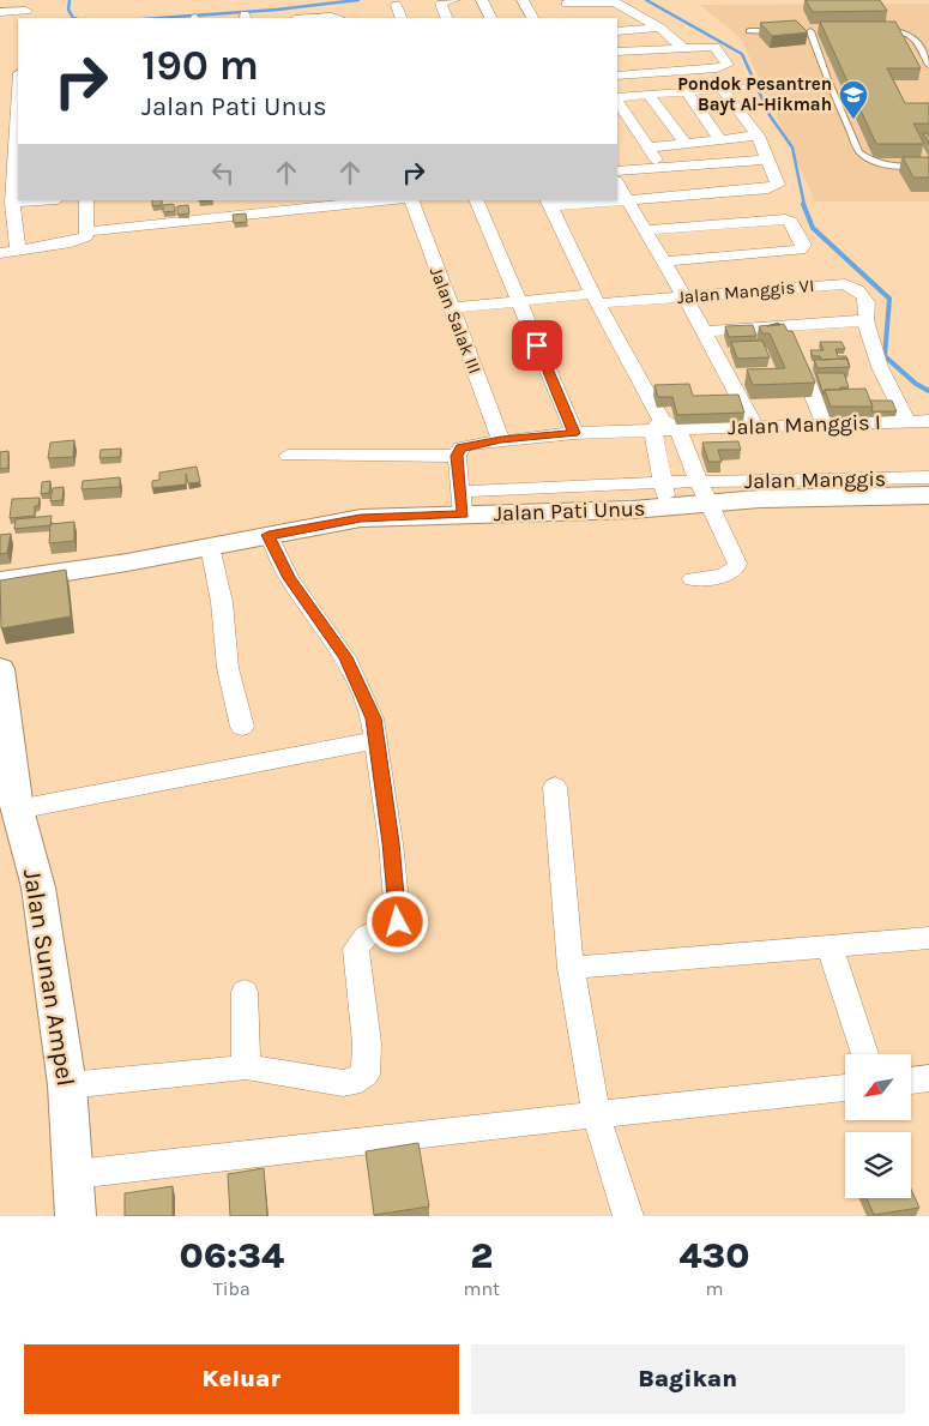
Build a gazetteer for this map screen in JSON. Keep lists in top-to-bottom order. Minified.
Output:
{"streets":{"main road":["Jalan Pati Unus","Jalan Sunan Ampel"],"street":["Jalan Manggis VI","Jalan Salak III","Jalan Manggis I","Jalan Manggis"]},"crossings":[["Jalan Manggis VI","Jalan Salak III"],["Jalan Salak III","Jalan Manggis I"],["Jalan Manggis","Jalan Pati Unus"]],"places":{"school or university":["Pondok Pesantren Bayt Al-Hikmah"]},"north":"bottom left","page":{"turn":["190 m","Jalan Pati Unus"],"eta":["06:34","Tiba","2","mnt","430","m"],"buttons":["Keluar","Bagikan"]}}
